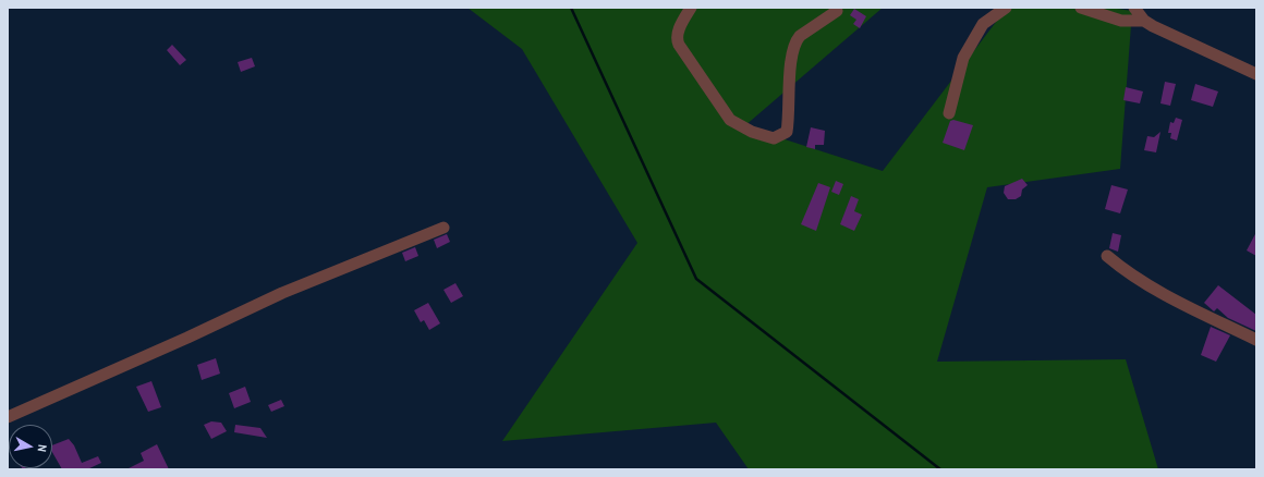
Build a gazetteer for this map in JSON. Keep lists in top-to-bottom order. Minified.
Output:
{"north":"right"}
